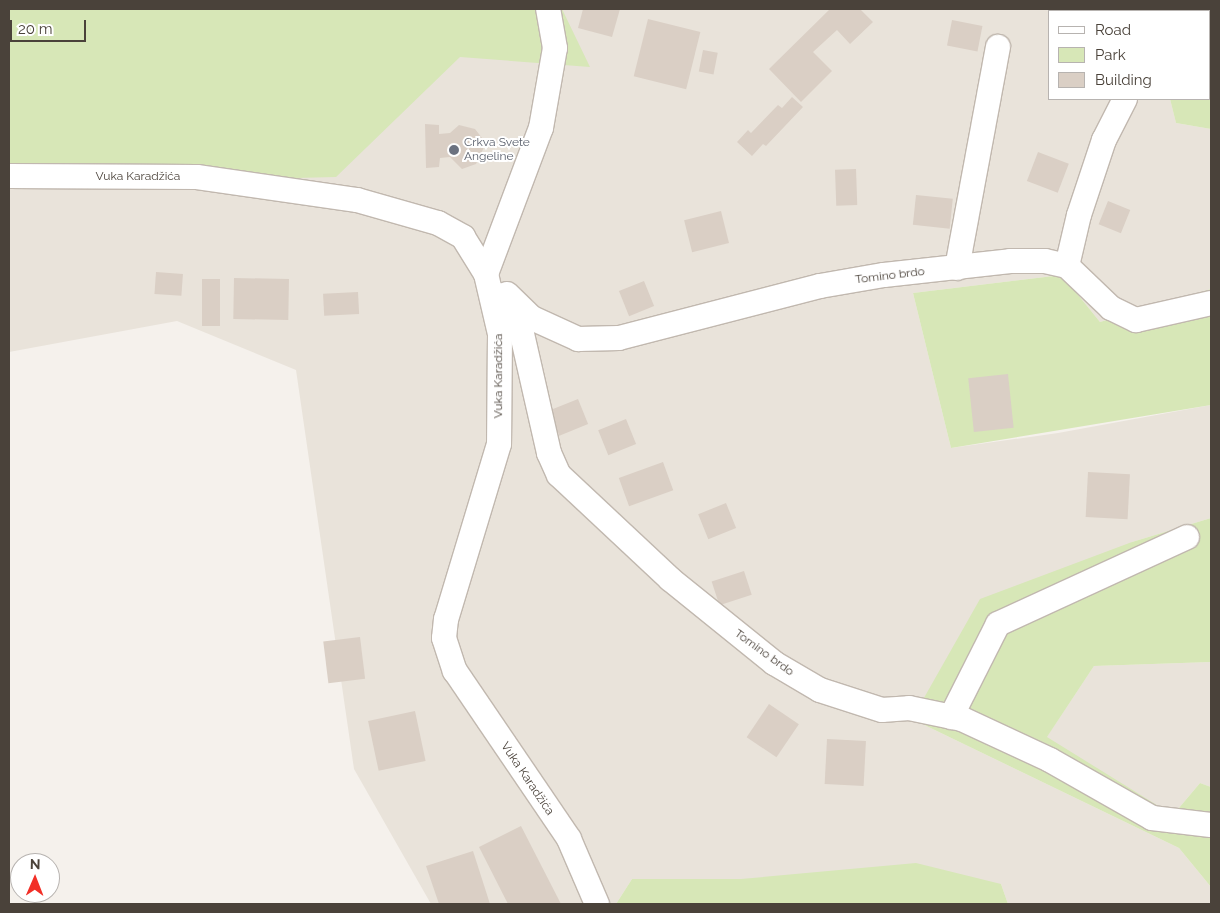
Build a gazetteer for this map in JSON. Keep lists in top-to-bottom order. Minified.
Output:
{"streets":{"street":["Vuka Karadžića","Tomino brdo"]},"crossings":[["Vuka Karadžića","Tomino brdo"]],"places":["Crkva Svete Angeline"],"legend":["Road","Park","Building"],"scale_bar":"20 m","north":"top"}
